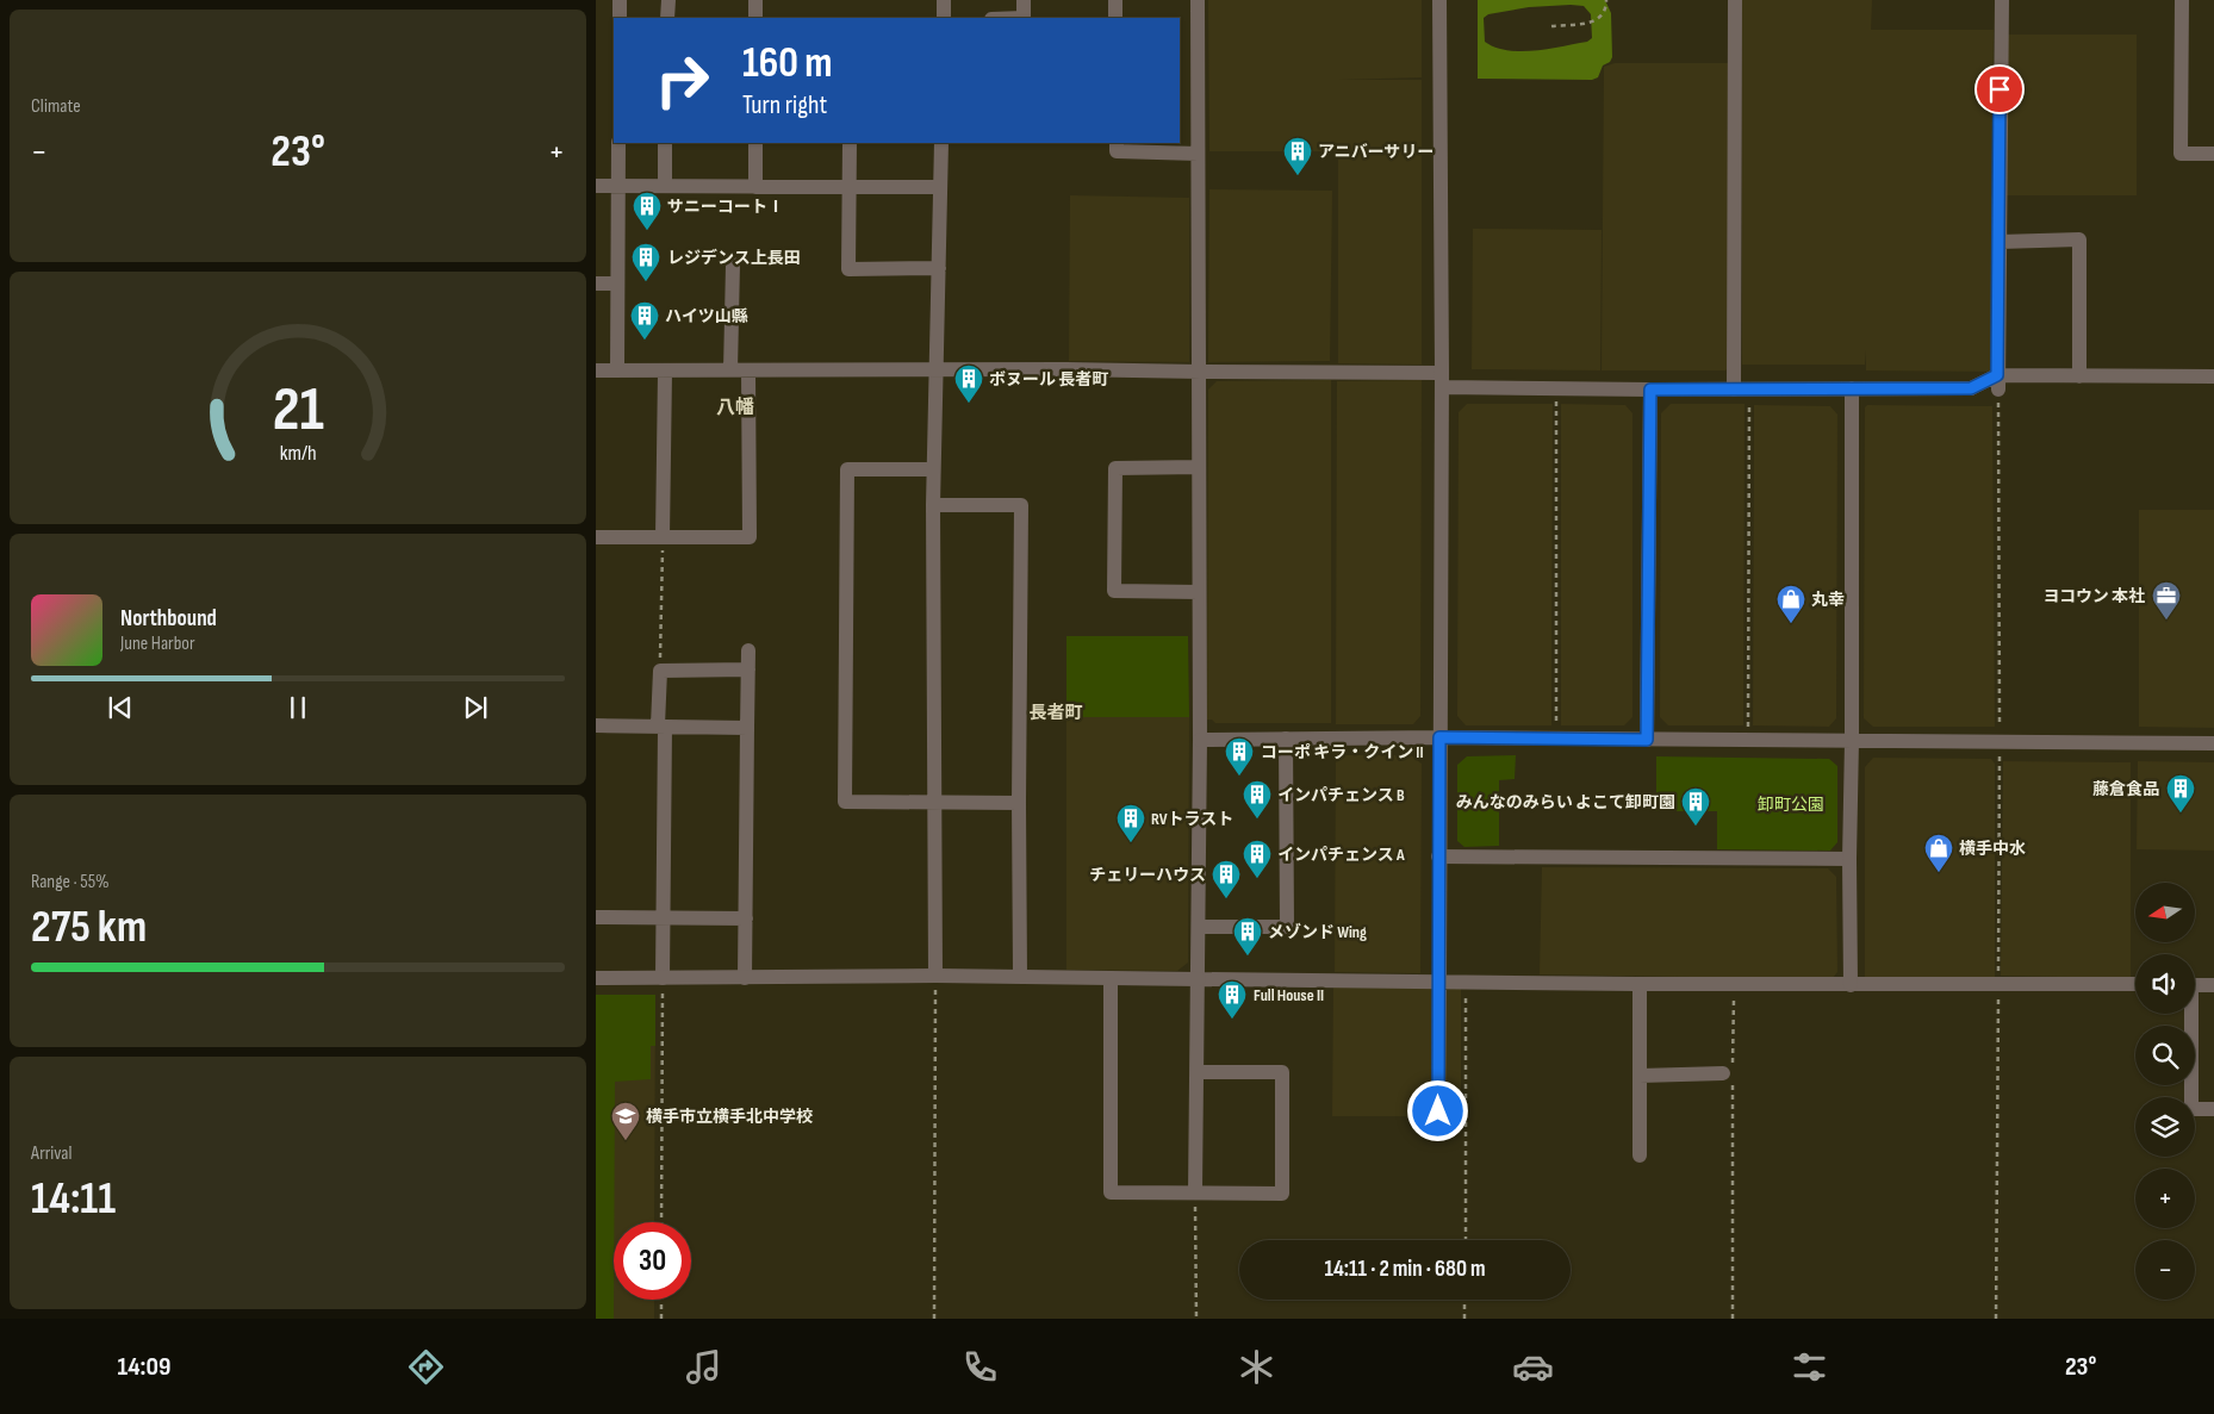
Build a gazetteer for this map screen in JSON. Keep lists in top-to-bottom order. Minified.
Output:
{"districts":["八幡","長者町"],"parks":["卸町公園"],"places":{"building":["アニバーサリー","サニーコートⅠ","レジデンス上長田","ハイツ山縣","ボヌール 長者町","コーポ キラ・クイン II","藤倉食品","インパチェンス B","みんなのみらい よこて卸町園","RVトラスト","インパチェンス A","チェリーハウス","メゾンド Wing","Full House II"],"office":["ヨコウン 本社"],"shop":["丸幸","横手中水"],"school or university":["横手市立横手北中学校"]},"north":"left","page":{"tile":["Climate",["Range · 55%","275 km"],["Arrival","14:11"]],"turn":["160 m","Turn right"],"heat":["−","23°","+"],"song":["Northbound","June Harbor"],"map_buttons":["+","−"],"limit":"30","trip":"14:11 · 2 min · 680 m","tabs":["14:09","23°"],"gauge":["21","km/h"]}}
